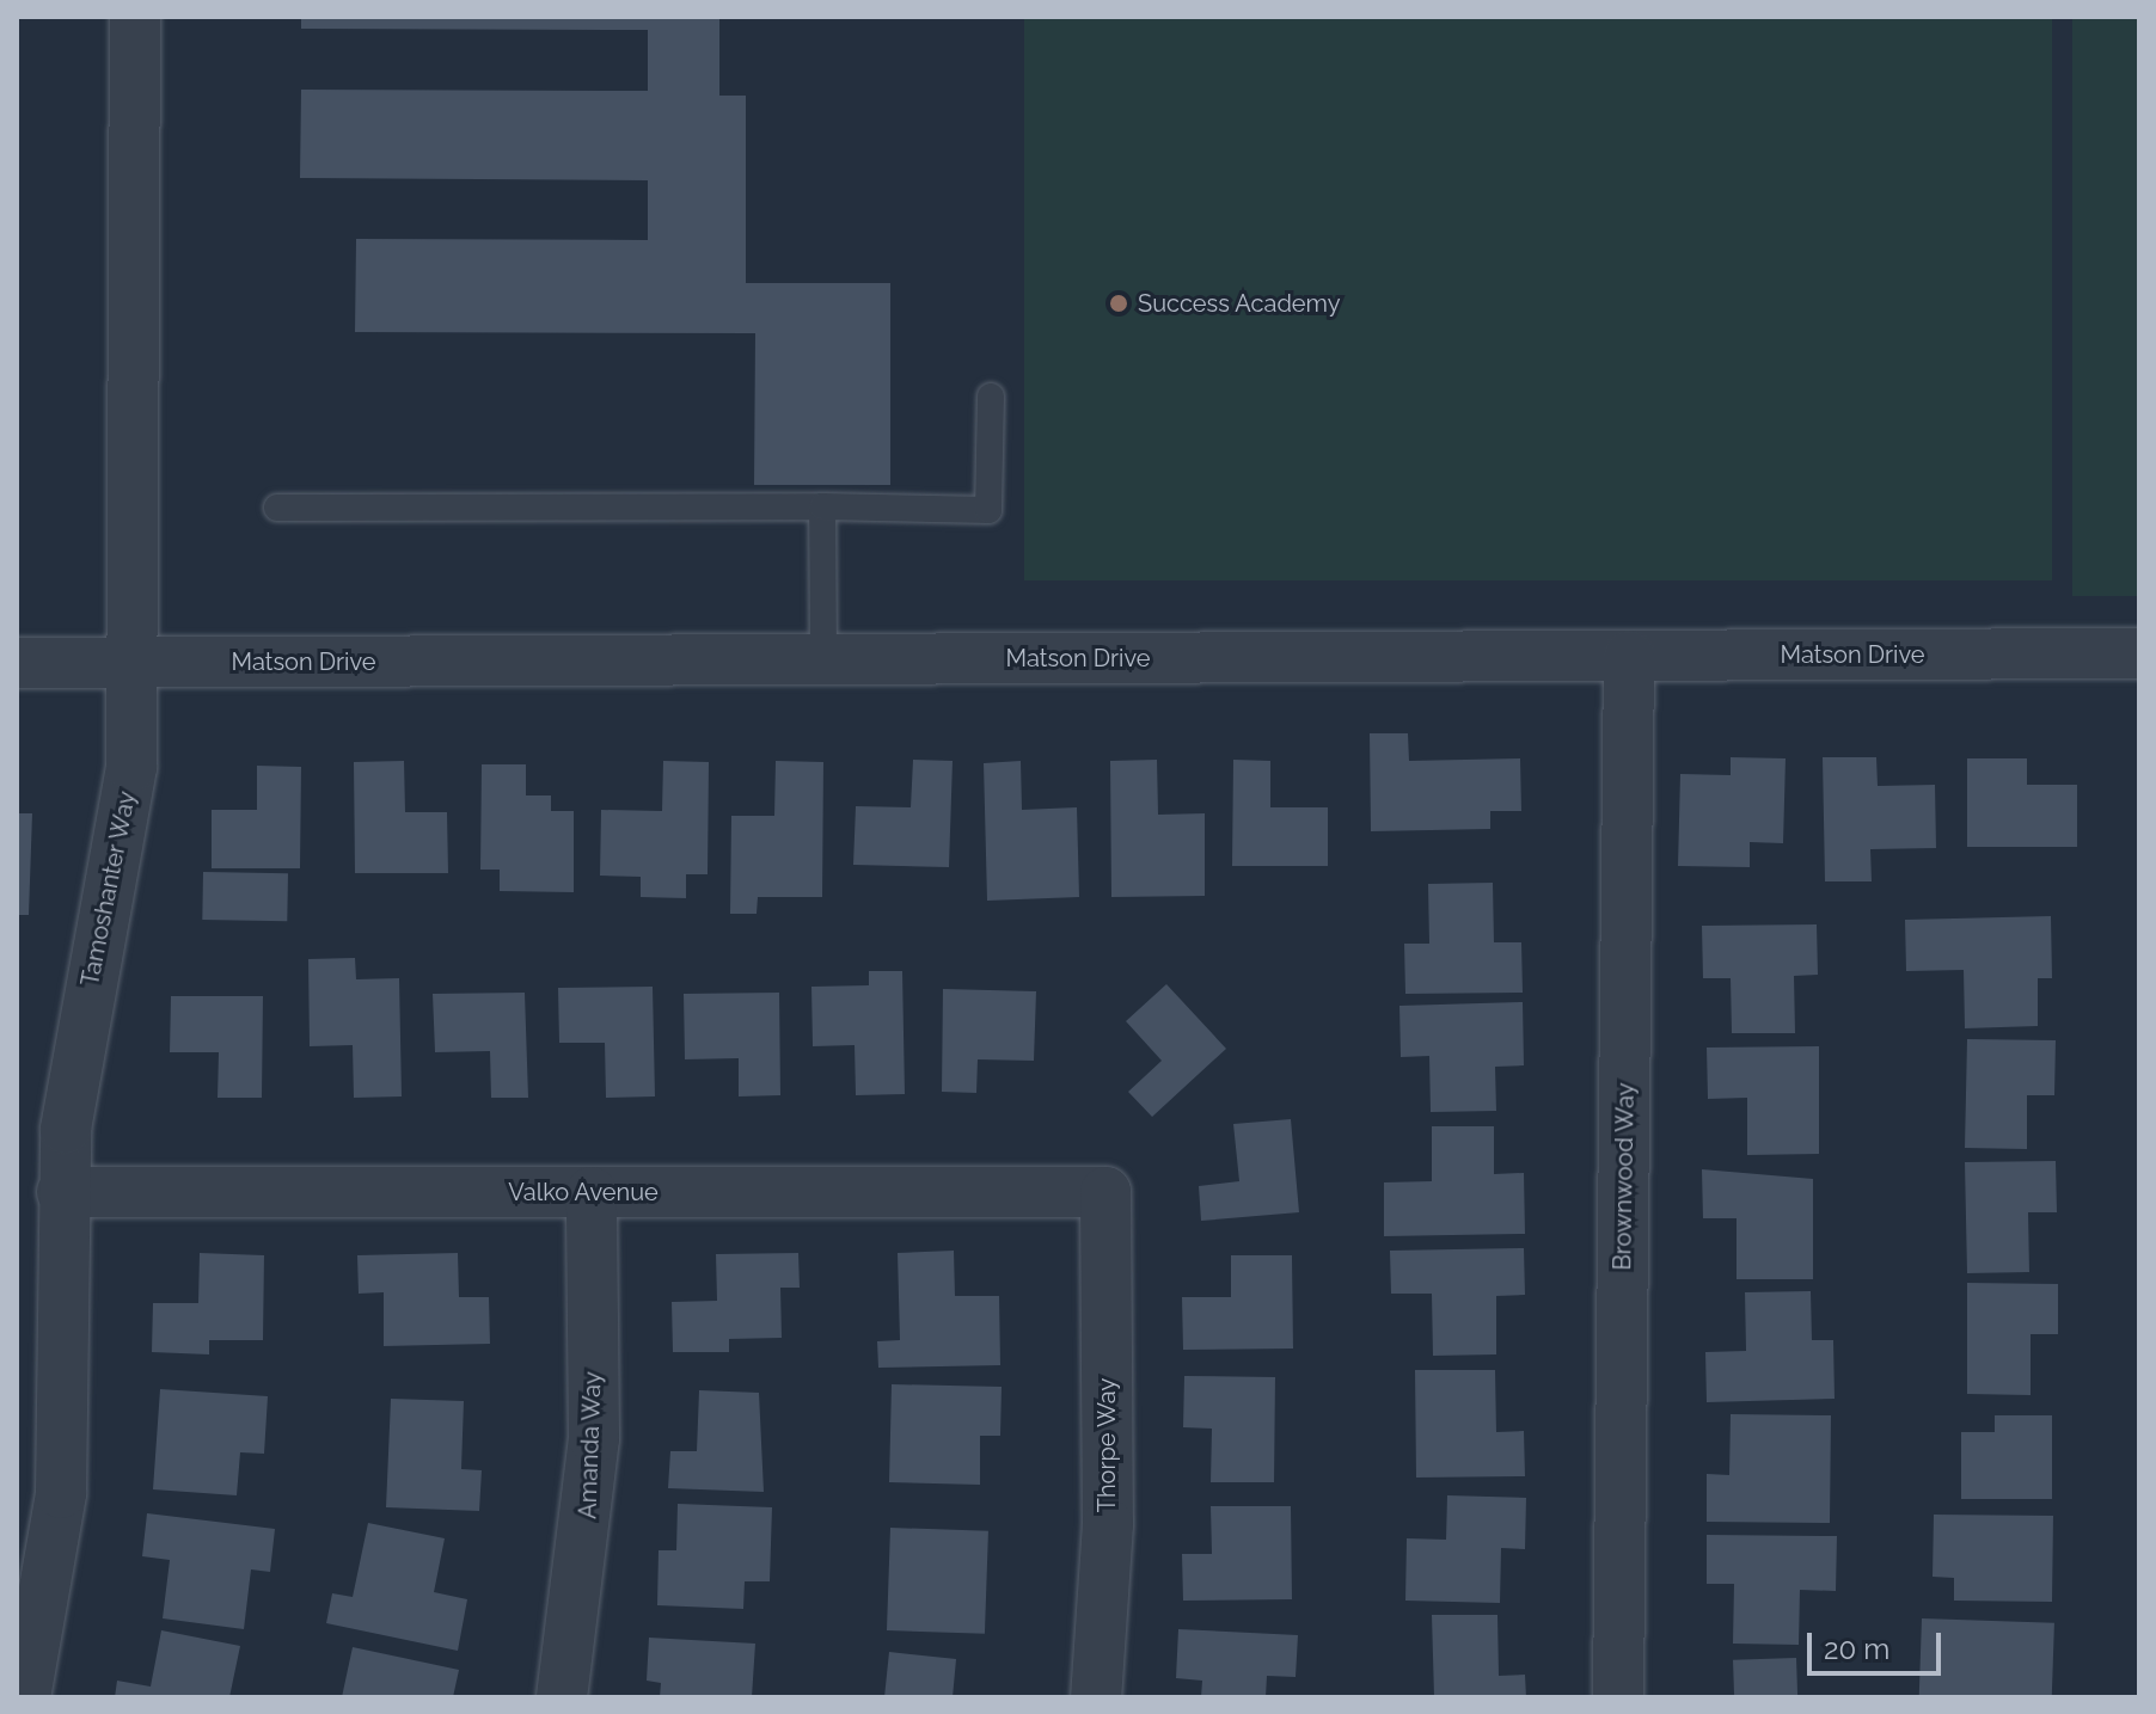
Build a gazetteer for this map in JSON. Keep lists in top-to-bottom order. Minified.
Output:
{"streets":{"street":["Matson Drive","Tamoshanter Way","Brownwood Way","Valko Avenue","Amanda Way","Thorpe Way"]},"crossings":[["Matson Drive","Tamoshanter Way"],["Matson Drive","Brownwood Way"],["Tamoshanter Way","Valko Avenue"],["Valko Avenue","Amanda Way"],["Valko Avenue","Thorpe Way"]],"places":["Success Academy"],"scale_bar":"20 m"}
